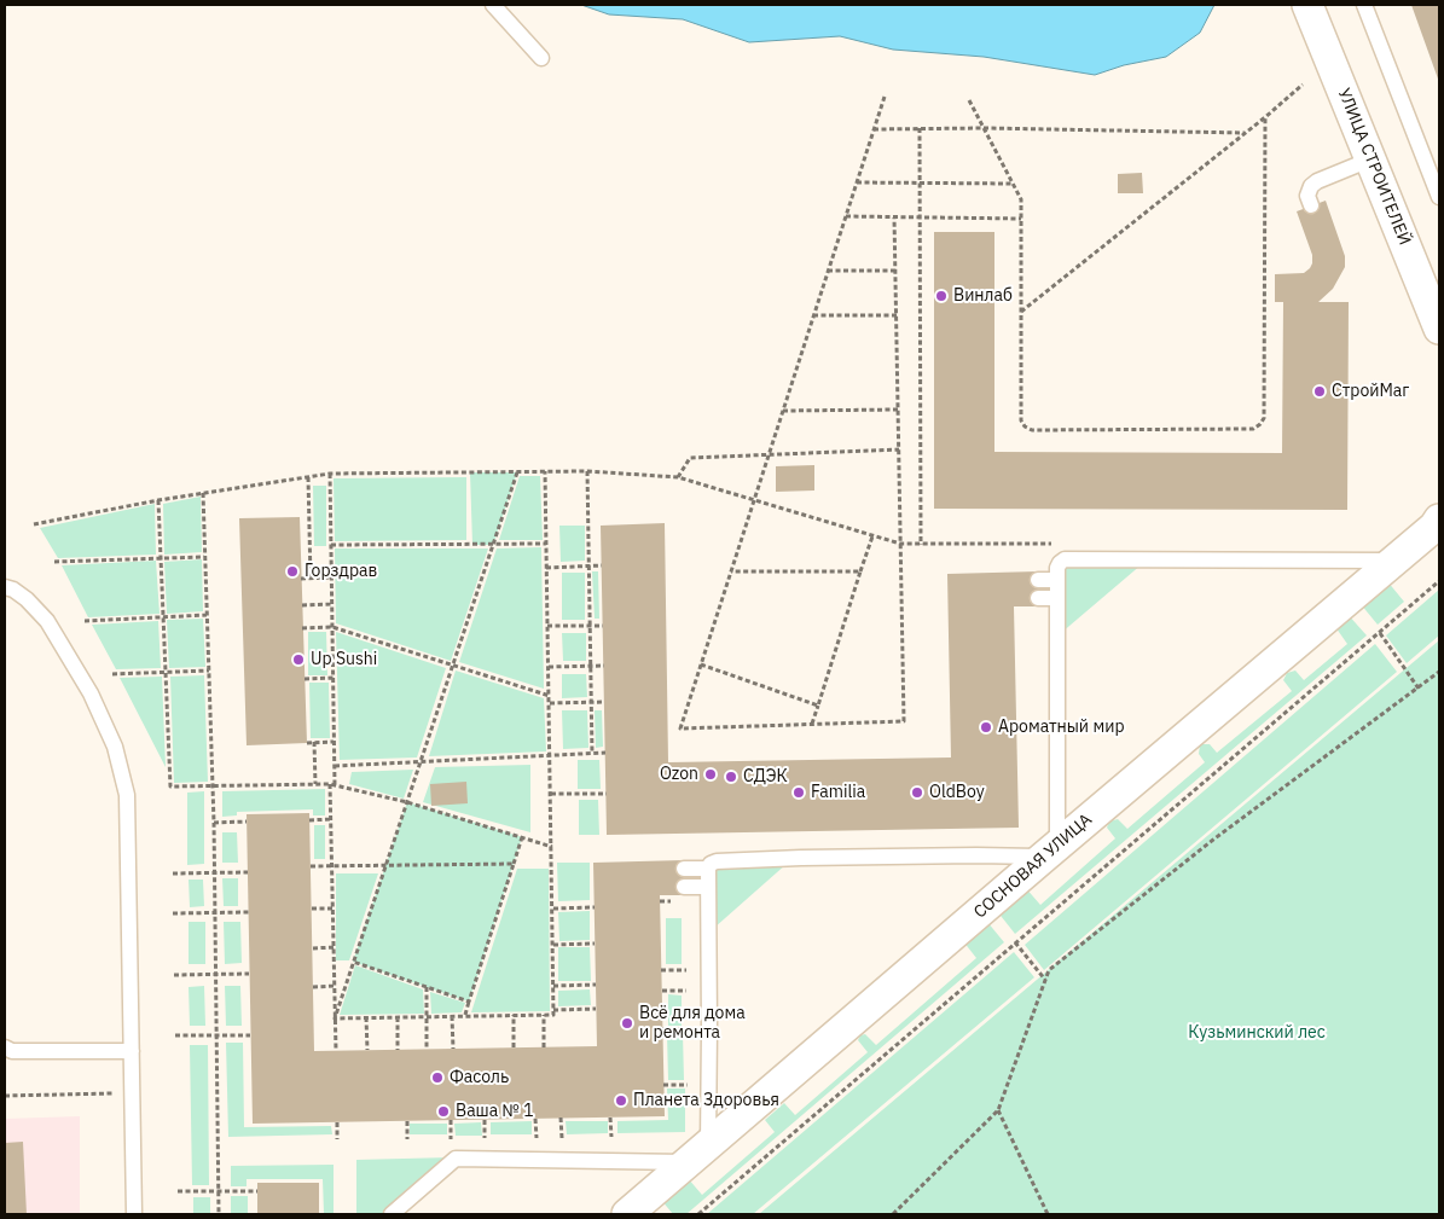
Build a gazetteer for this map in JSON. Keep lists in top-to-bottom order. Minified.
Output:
{"streets":{"street":["УЛИЦА СТРОИТЕЛЕЙ","СОСНОВАЯ УЛИЦА"]},"parks":["Кузьминский лес"],"places":["Винлаб","СтройМаг","Горздрав","Up Sushi","Ароматный мир","Ozon","СДЭК","Familia","OldBoy","Всё для дома и ремонта","Фасоль","Планета Здоровья","Ваша № 1"]}
